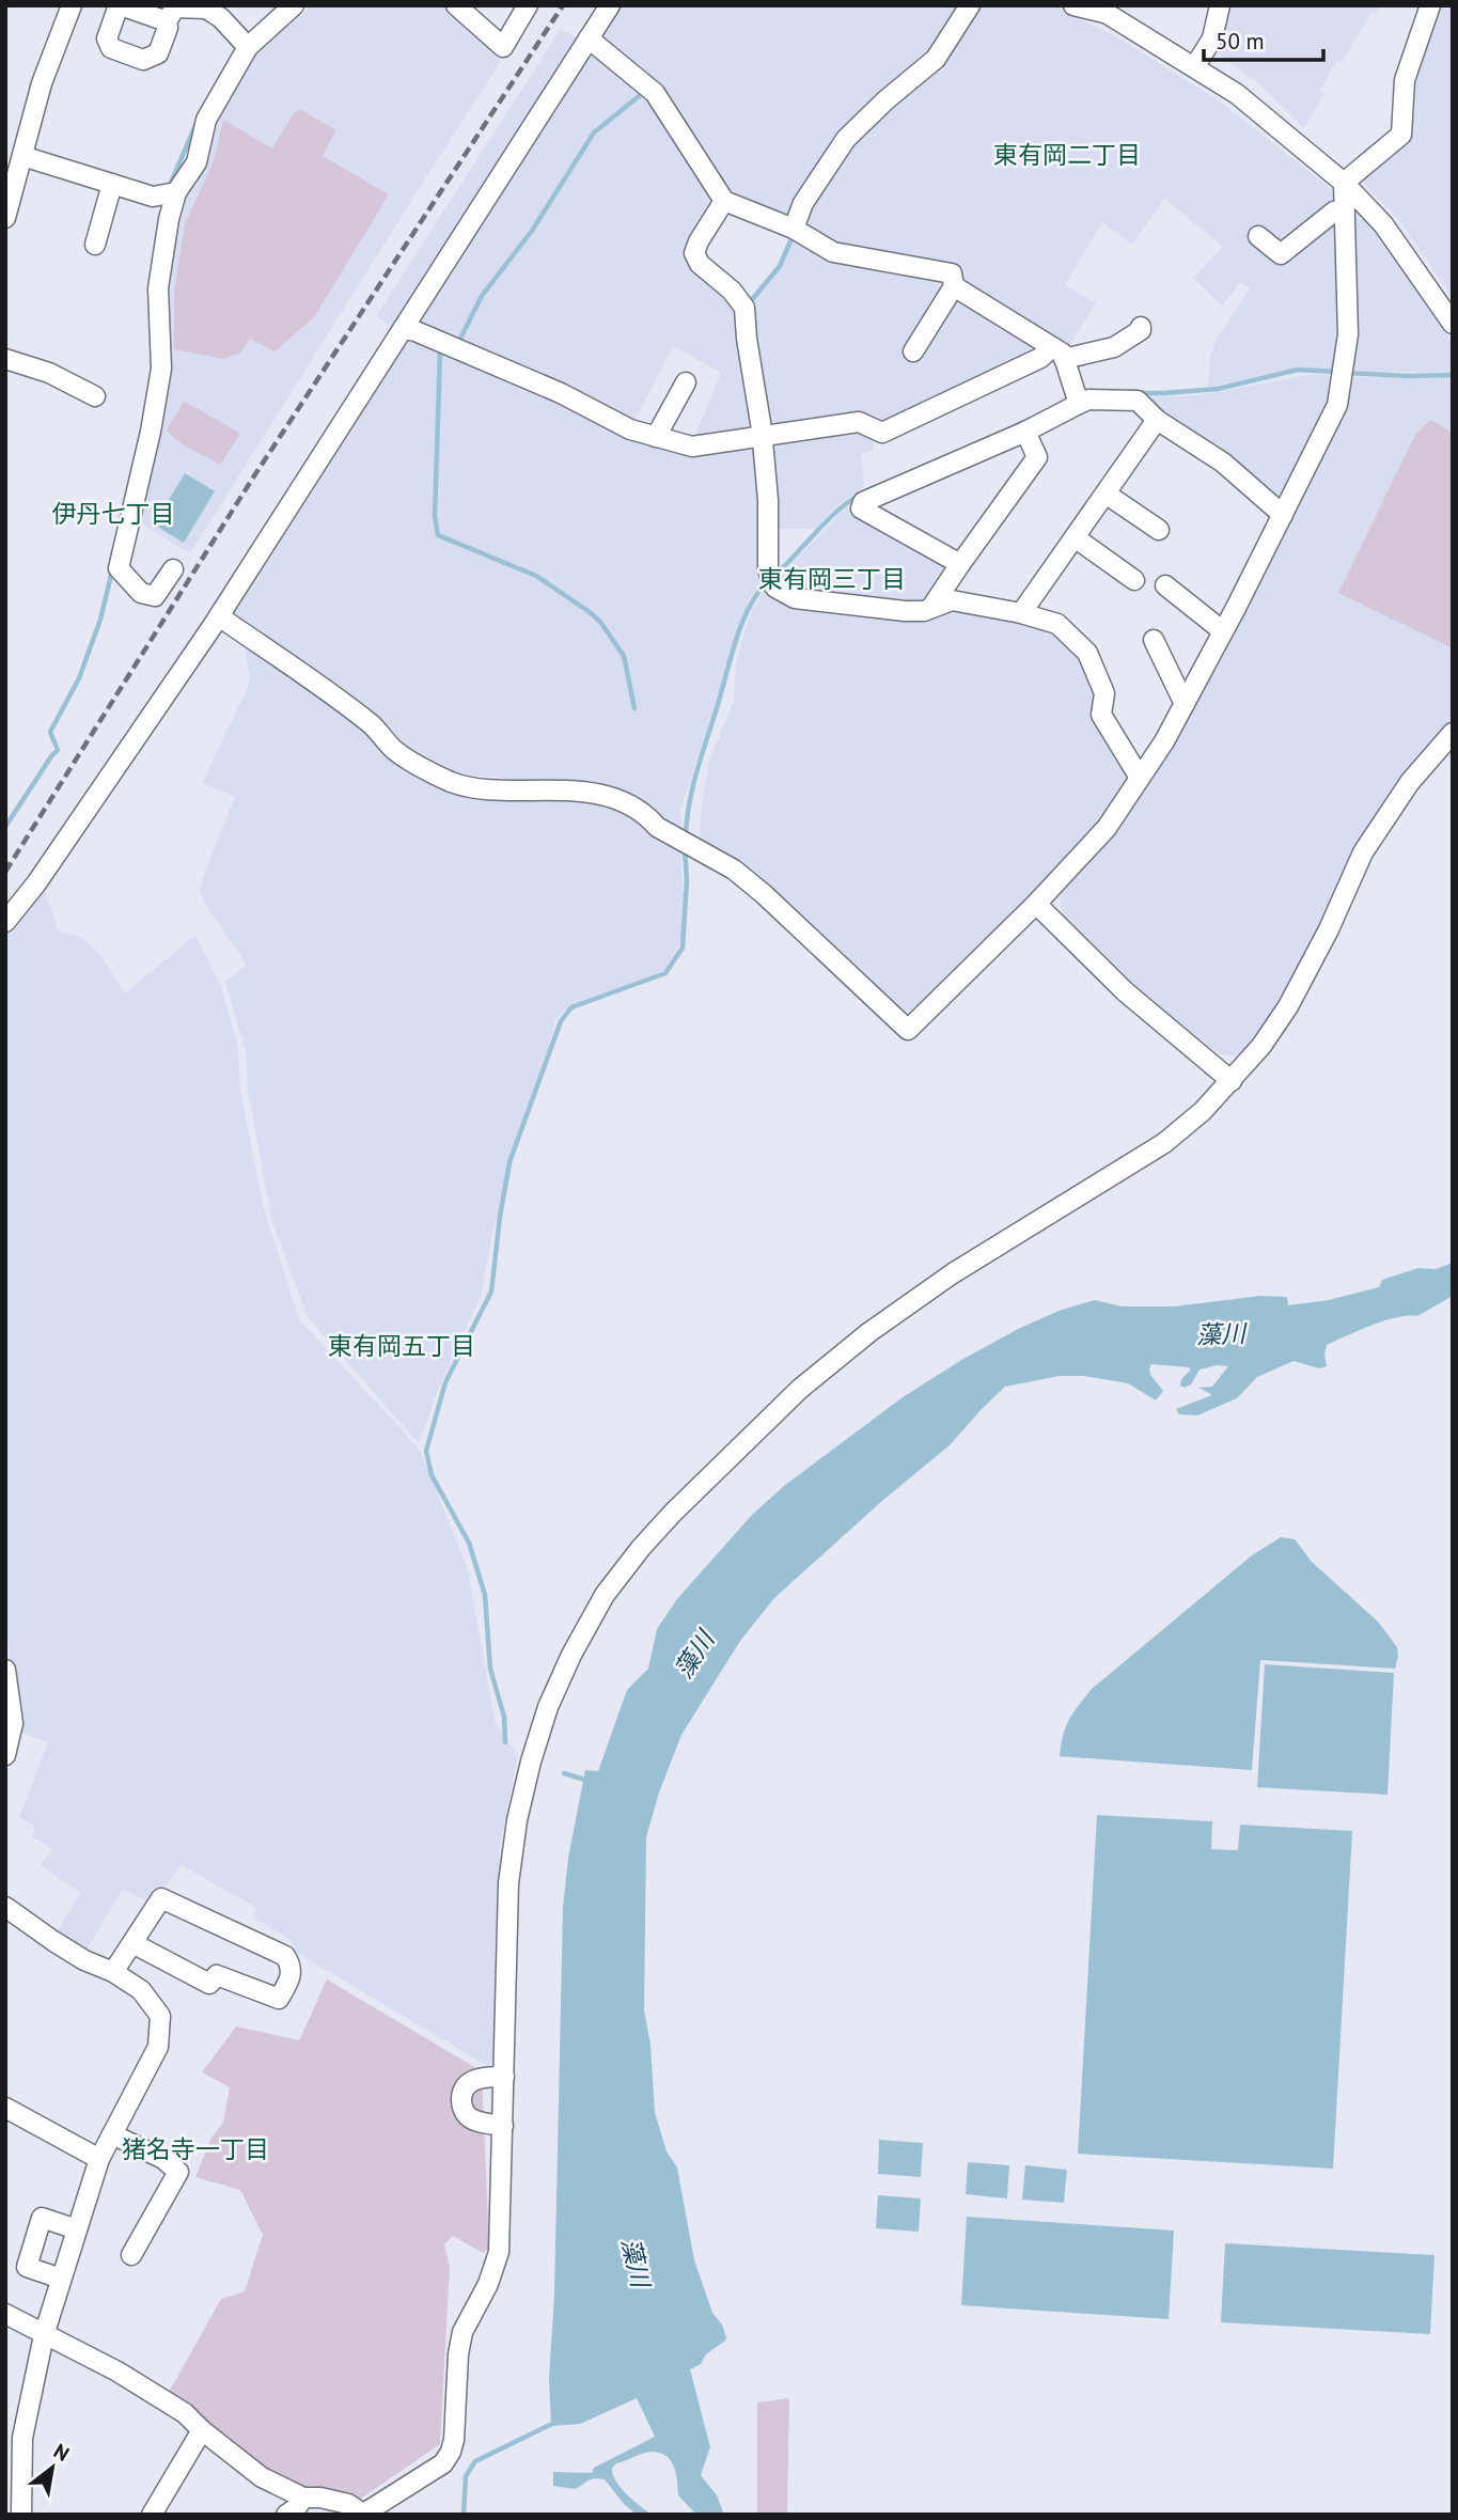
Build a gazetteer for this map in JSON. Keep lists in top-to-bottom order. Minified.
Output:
{"districts":["東有岡二丁目","伊丹七丁目","東有岡三丁目","東有岡五丁目","猪名寺一丁目"],"water":["藻川"],"scale_bar":"50 m","north":"top right"}
